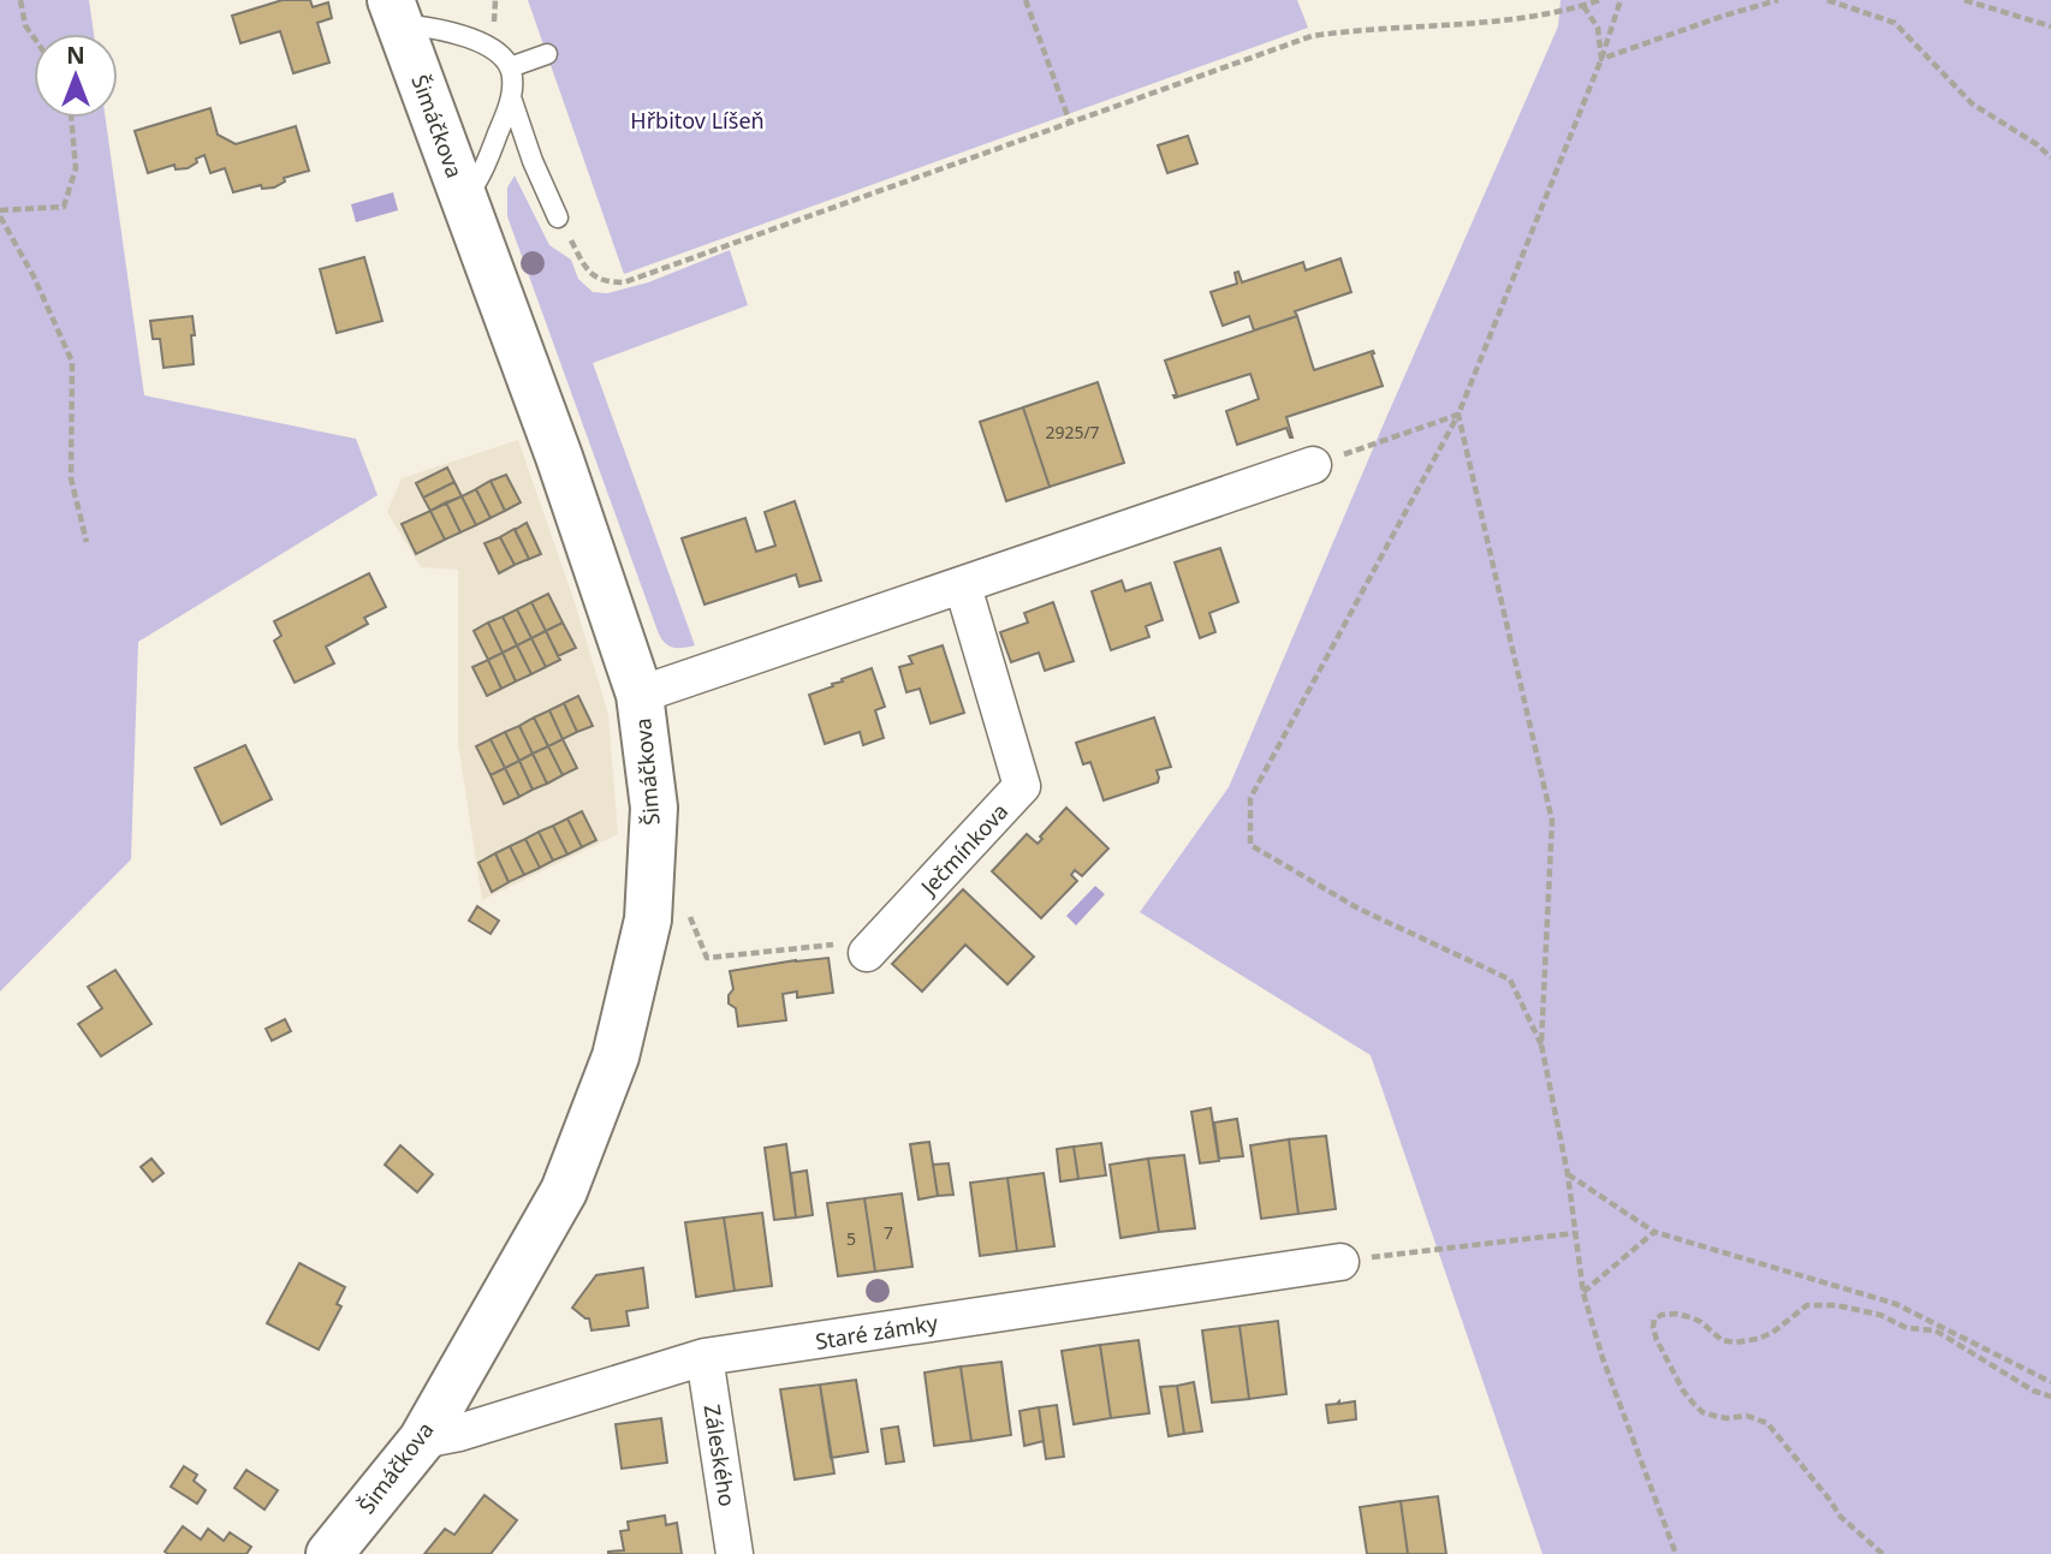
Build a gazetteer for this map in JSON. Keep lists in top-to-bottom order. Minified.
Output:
{"streets":{"street":["Šimáčkova","Ječmínkova","Staré zámky","Záleského"]},"crossings":[["Šimáčkova","Staré zámky"],["Staré zámky","Záleského"]],"parks":["Hřbitov Líšeň"],"house_numbers":["2925/7","7","5"],"north":"top"}
